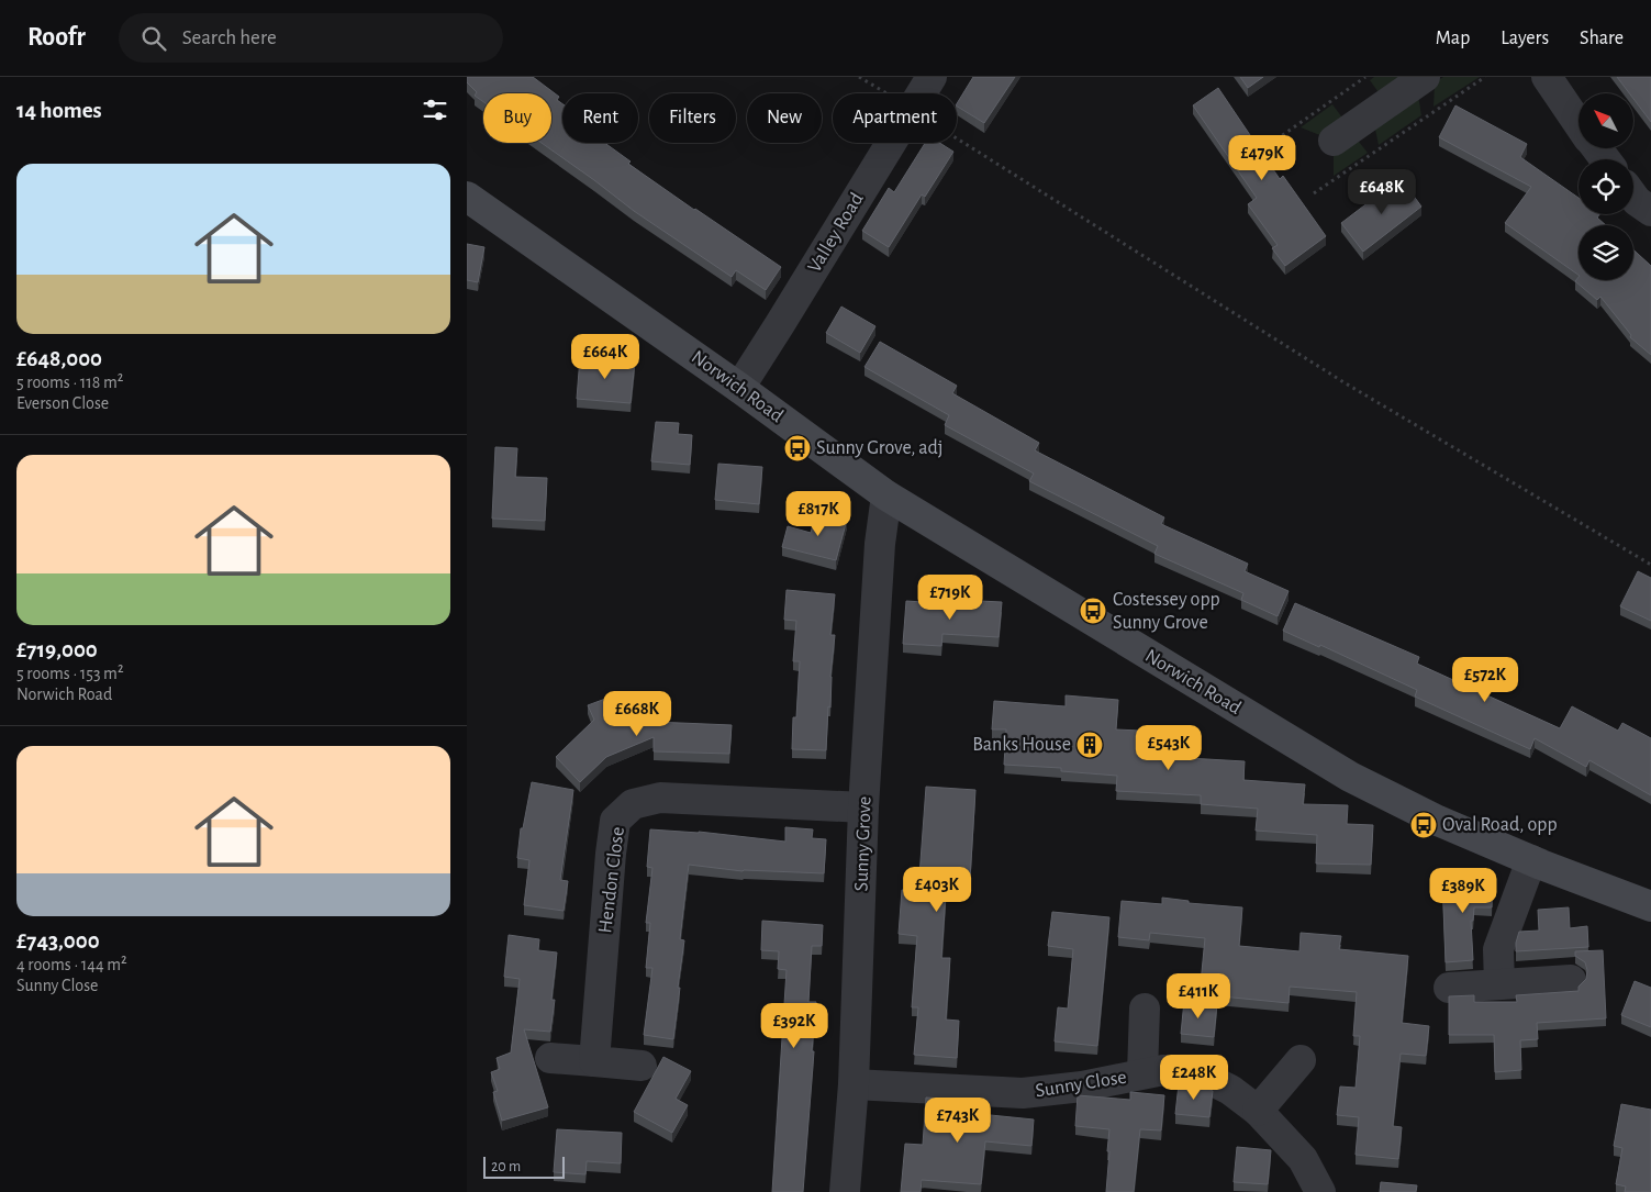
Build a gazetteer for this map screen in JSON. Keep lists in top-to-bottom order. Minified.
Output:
{"streets":{"street":["Valley Road","Norwich Road","Sunny Grove","Hendon Close","Sunny Close"]},"crossings":[["Valley Road","Norwich Road"],["Norwich Road","Sunny Grove"],["Sunny Grove","Hendon Close"],["Sunny Grove","Sunny Close"]],"places":{"bus stop":["Sunny Grove, adj","Costessey opp Sunny Grove","Oval Road, opp"],"building":["Banks House"]},"scale_bar":"20 m","north":"top left","page":{"header":"Roofr","search":"Search here","nav":["Map","Layers","Share"],"heading":"14 homes","chip":["Buy","Rent","Filters","New","Apartment"],"price":["£479K","£648K","£664K","£817K","£719K","£572K","£668K","£543K","£403K","£389K","£411K","£392K","£248K","£743K"],"list":[{"name":"£648,000","note":"5 rooms · 118 m² · Everson Close"},{"name":"£719,000","note":"5 rooms · 153 m² · Norwich Road"},{"name":"£743,000","note":"4 rooms · 144 m² · Sunny Close"}],"scale":"20 m"}}
